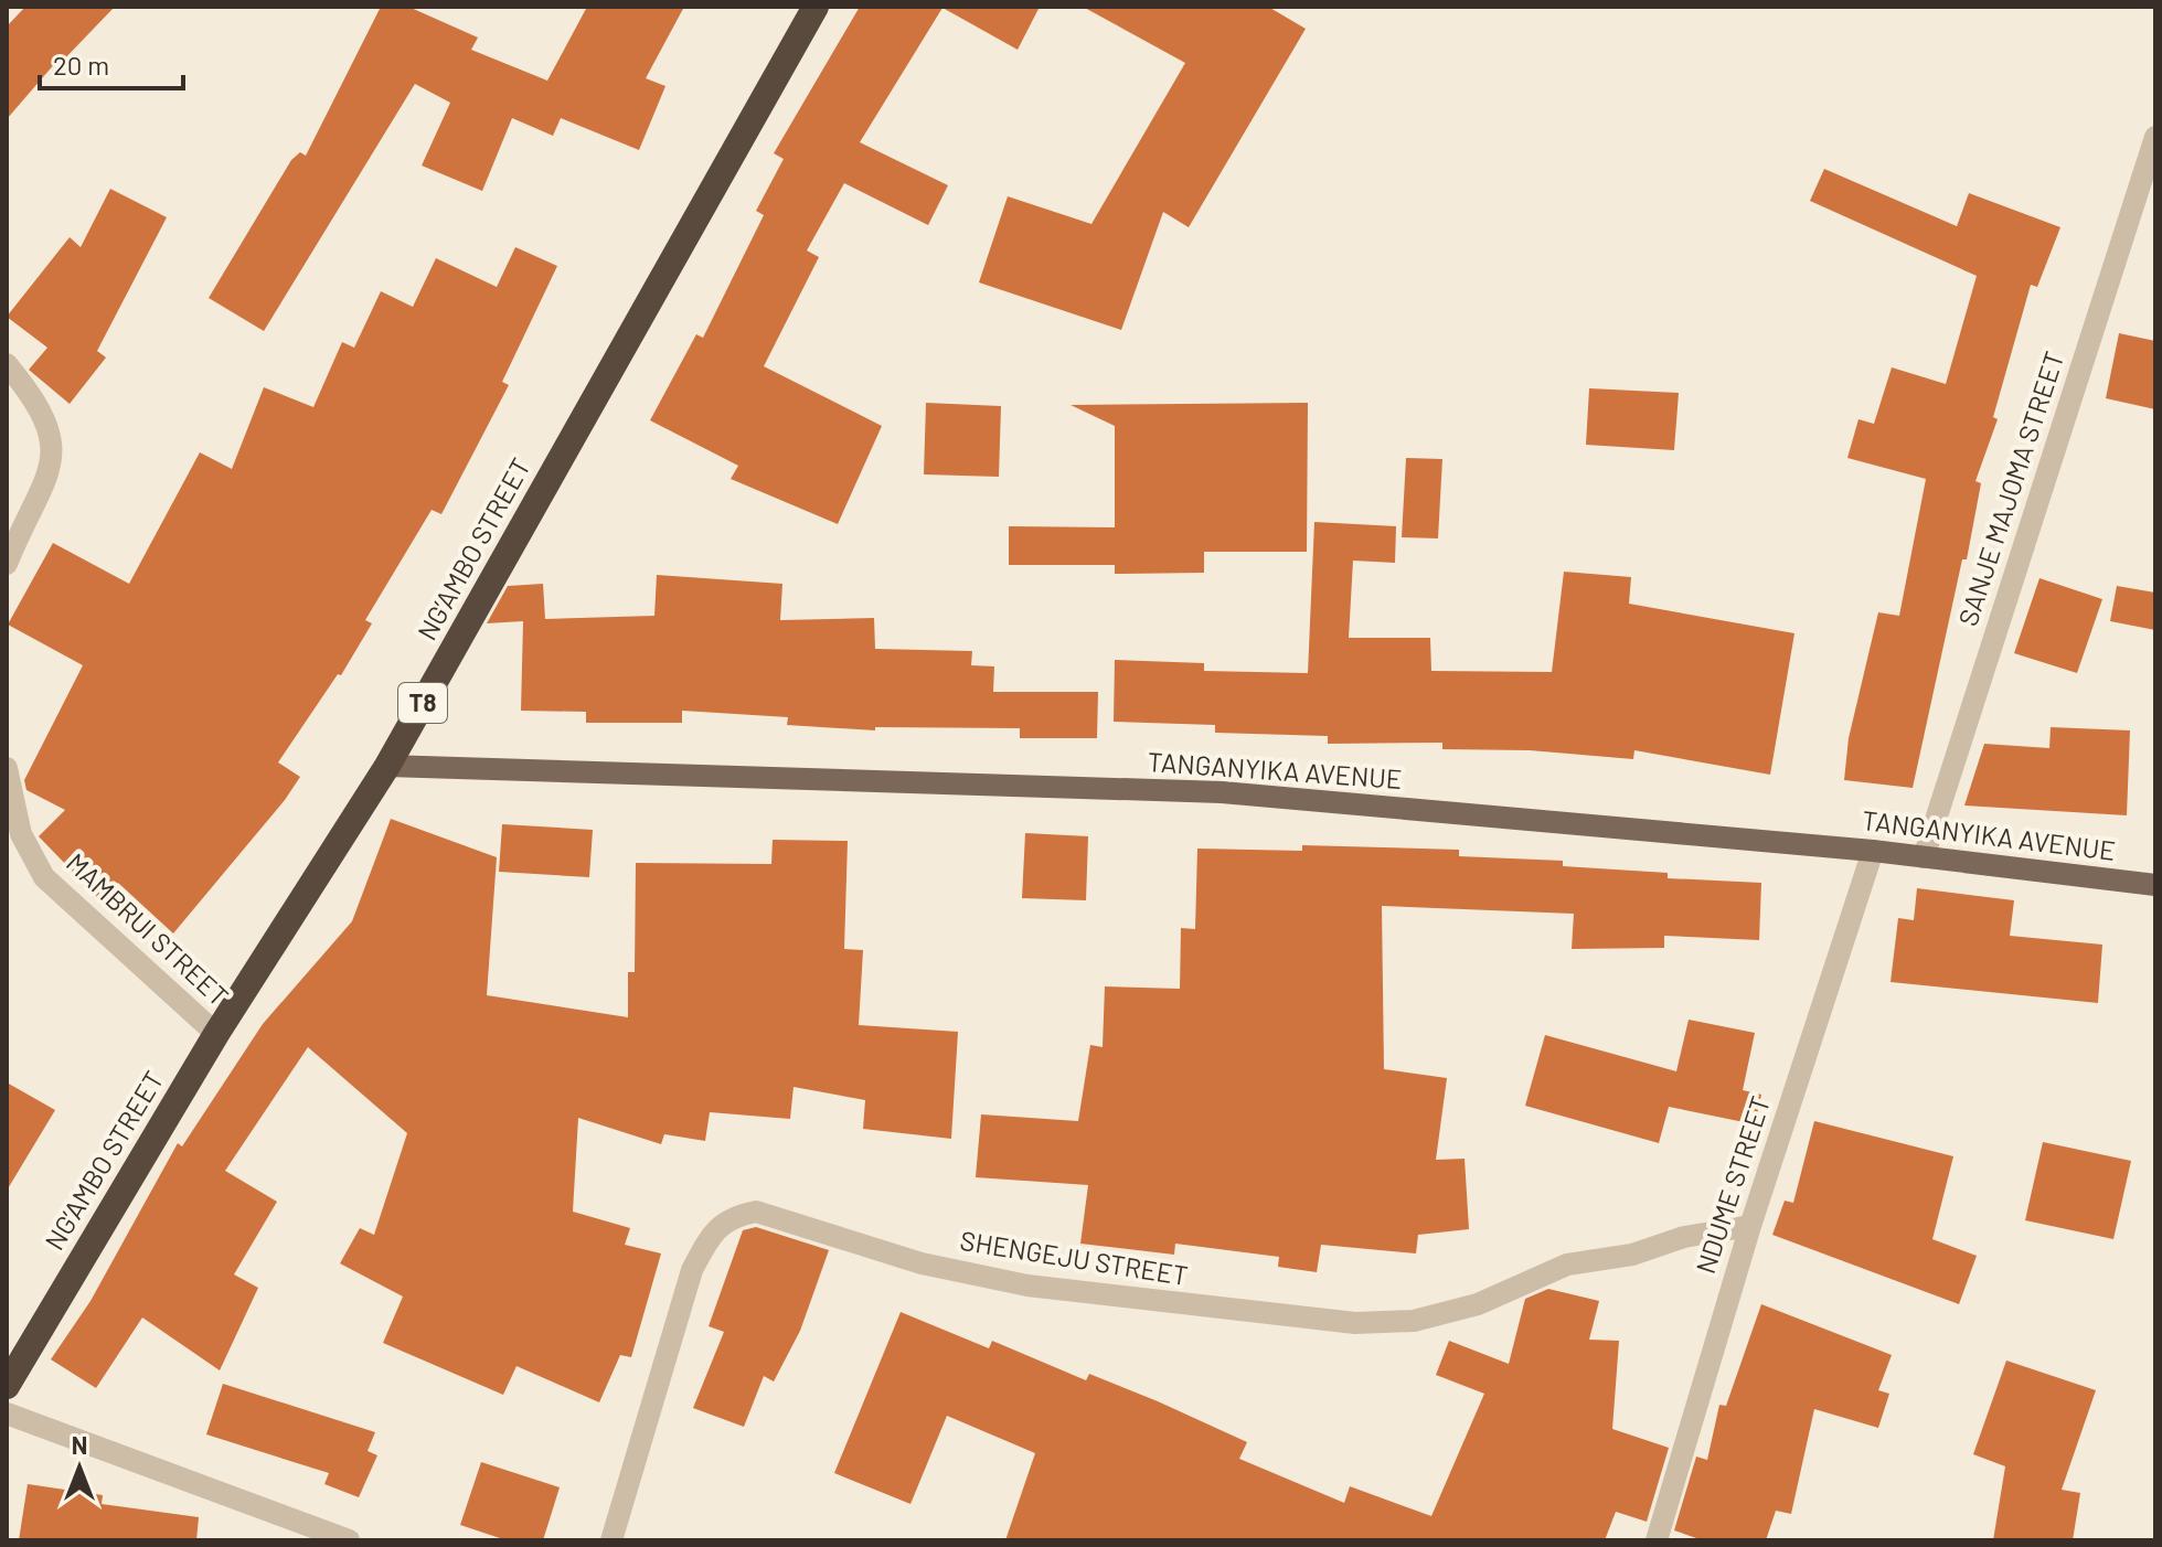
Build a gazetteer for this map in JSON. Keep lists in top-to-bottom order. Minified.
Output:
{"streets":{"highway":["NG’AMBO STREET","T8"],"main road":["TANGANYIKA AVENUE"],"street":["SANJE MAJOMA STREET","MAMBRUI STREET","NDUME STREET","SHENGEJU STREET"]},"crossings":[["SANJE MAJOMA STREET","TANGANYIKA AVENUE"],["NG’AMBO STREET","TANGANYIKA AVENUE"],["NG’AMBO STREET","MAMBRUI STREET"],["TANGANYIKA AVENUE","NDUME STREET"],["NDUME STREET","SHENGEJU STREET"]],"scale_bar":"20 m","north":"top"}
